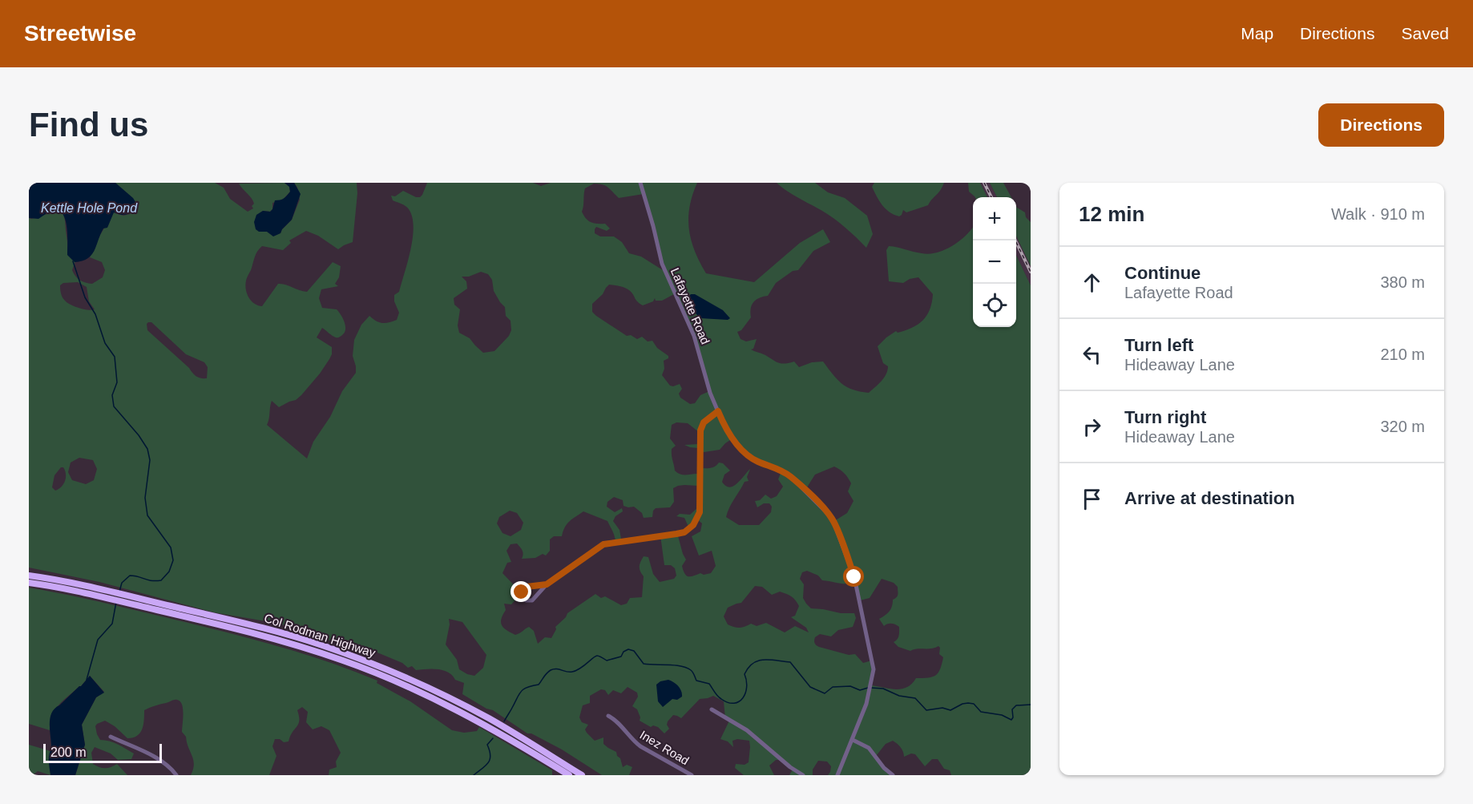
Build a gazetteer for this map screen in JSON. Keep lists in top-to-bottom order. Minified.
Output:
{"streets":{"highway":["Col Rodman Highway"],"street":["Lafayette Road","Inez Road"]},"water":["Kettle Hole Pond"],"scale_bar":"200 m","page":{"header":"Streetwise","nav":["Map","Directions","Saved"],"buttons":"Directions","title":"Find us","heading":["12 min","Walk · 910 m"],"map_buttons":["+","−"],"list":[["Continue","Lafayette Road","380 m"],["Turn left","Hideaway Lane","210 m"],["Turn right","Hideaway Lane","320 m"],"Arrive at destination"],"scale":"200 m"}}
